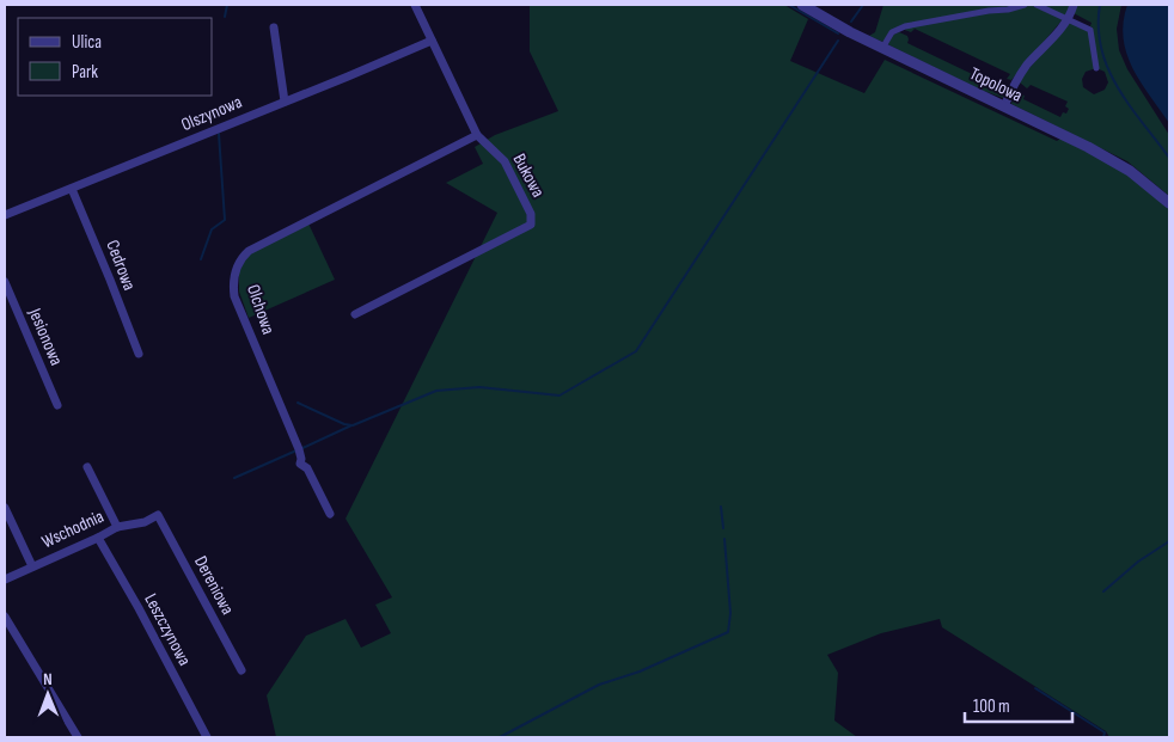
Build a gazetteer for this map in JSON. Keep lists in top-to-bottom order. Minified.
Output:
{"streets":{"street":["Topolowa","Olszynowa","Bukowa","Cedrowa","Olchowa","Jesionowa","Wschodnia","Dereniowa","Leszczynowa"]},"crossings":[["Olszynowa","Bukowa"],["Olszynowa","Cedrowa"],["Bukowa","Olchowa"],["Wschodnia","Dereniowa"],["Wschodnia","Leszczynowa"]],"legend":["Ulica","Park"],"scale_bar":"100 m","north":"top"}
